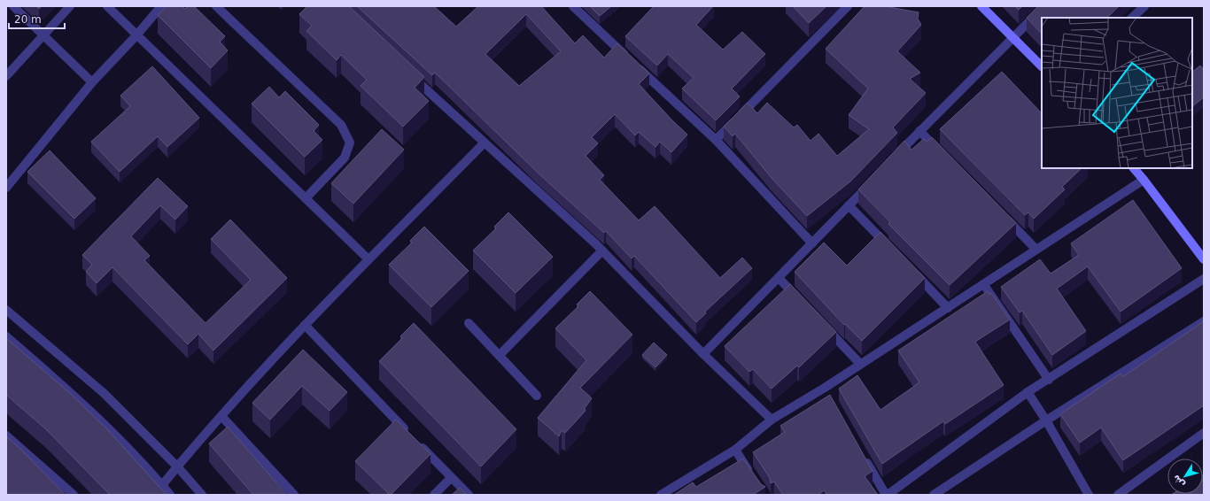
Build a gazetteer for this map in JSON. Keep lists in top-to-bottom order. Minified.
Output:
{"scale_bar":"20 m","north":"bottom left"}
